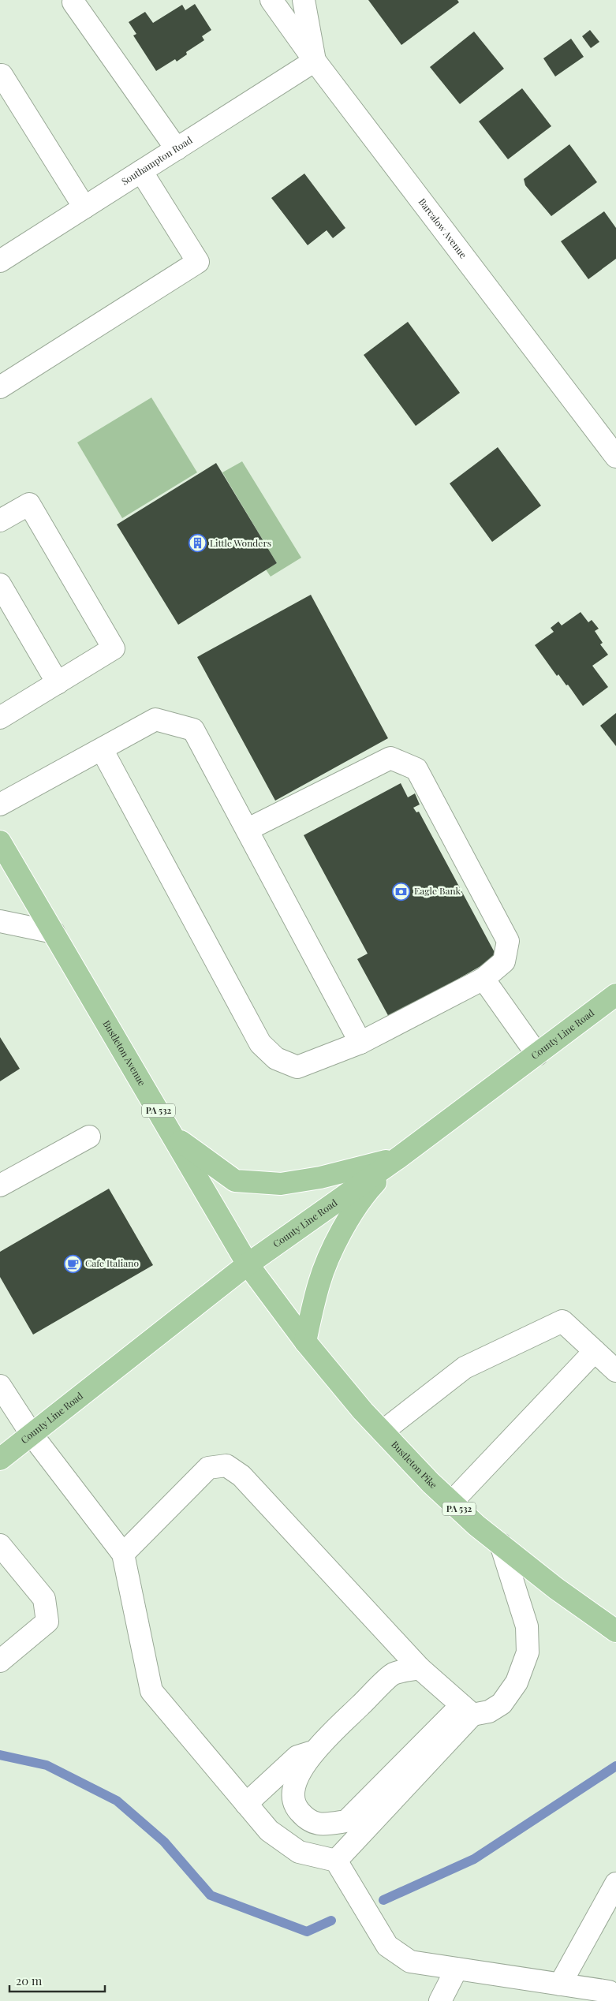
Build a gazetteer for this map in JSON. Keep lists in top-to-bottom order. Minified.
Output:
{"streets":{"main road":["County Line Road","Bustleton Avenue","PA 532","Bustleton Pike"],"street":["Southampton Road","Barcalow Avenue"]},"crossings":[["Southampton Road","Barcalow Avenue"],["County Line Road","Bustleton Avenue"],["County Line Road","Bustleton Pike"],["Bustleton Avenue","Bustleton Pike"]],"places":{"building":["Little Wonders"],"bank":["Eagle Bank"],"cafe":["Cafe Italiano"]},"scale_bar":"20 m"}
